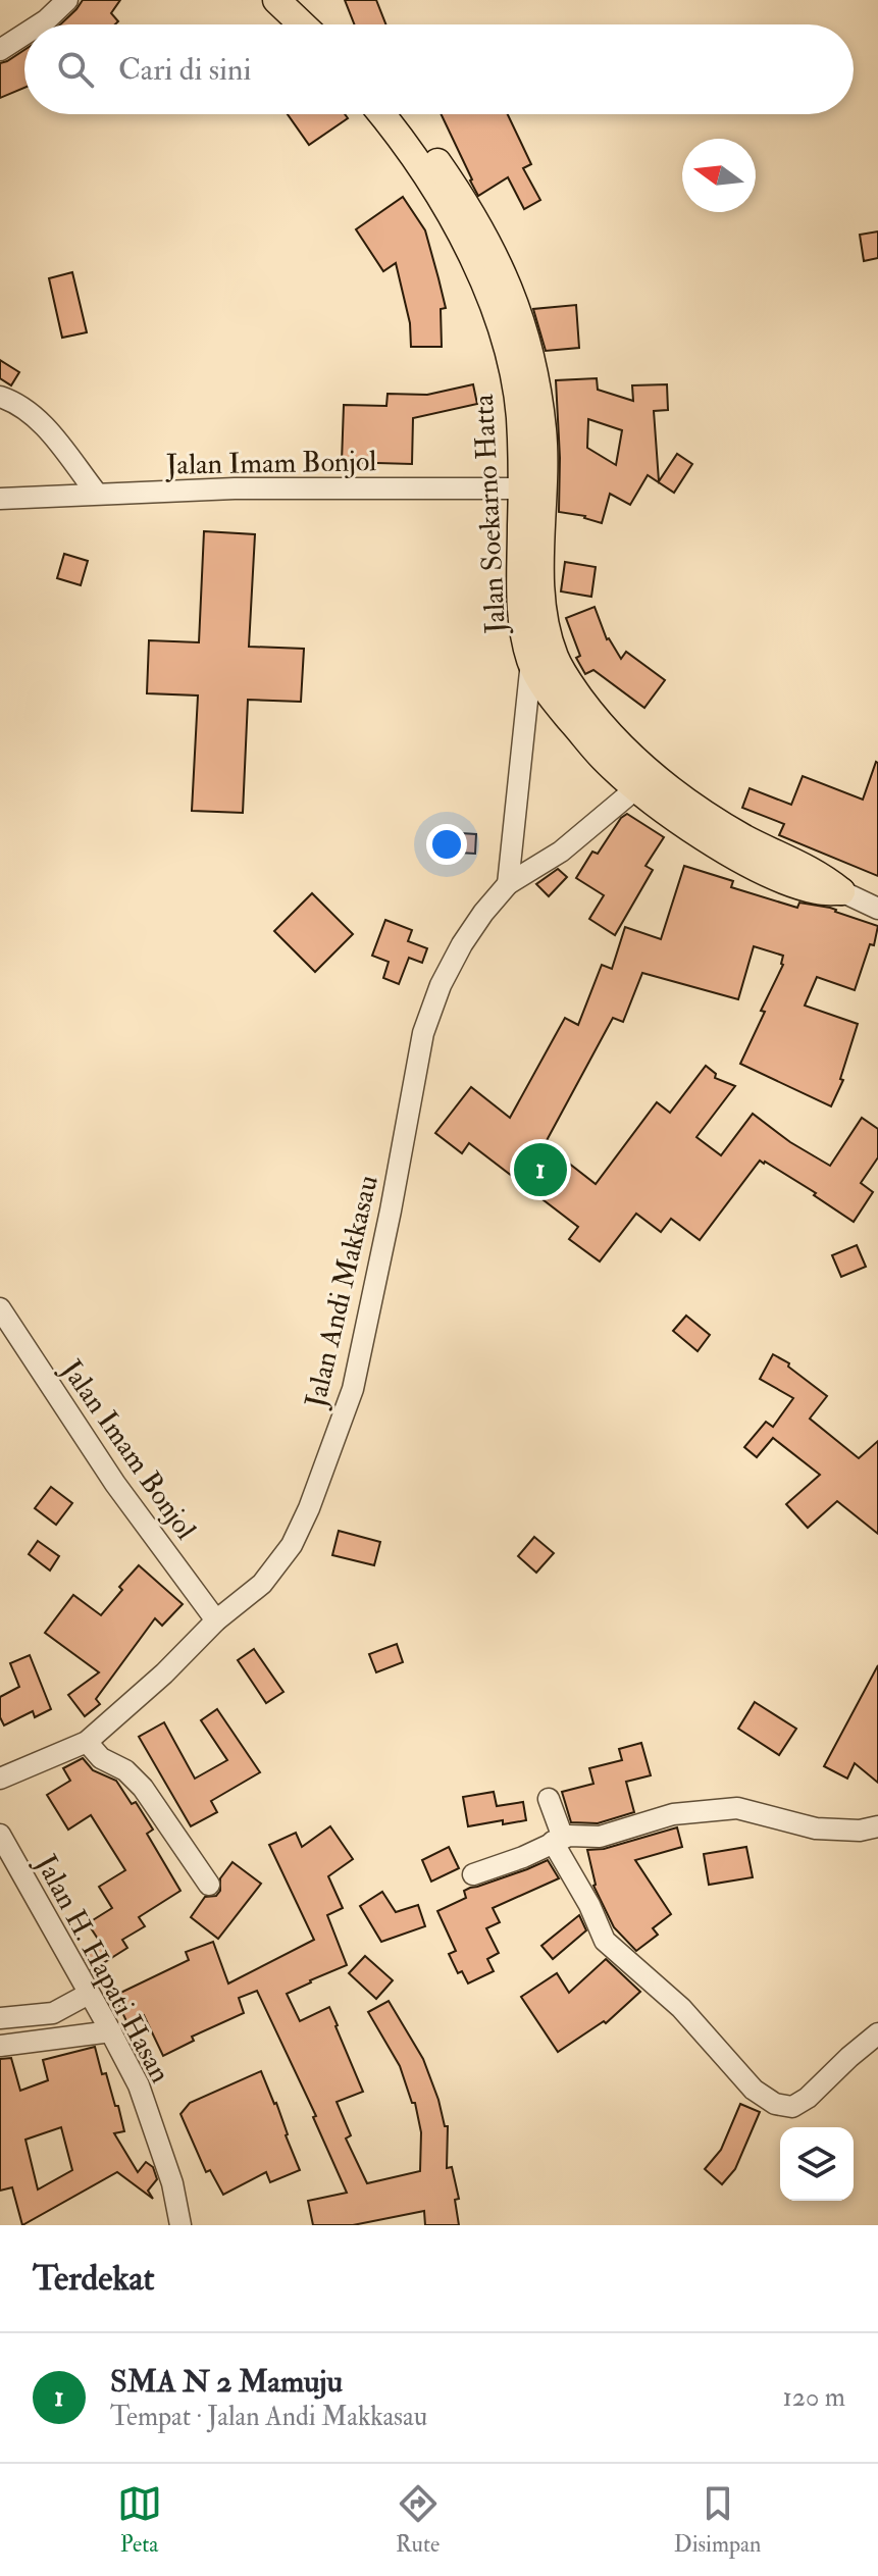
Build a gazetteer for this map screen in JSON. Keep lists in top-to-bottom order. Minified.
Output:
{"streets":{"main road":["Jalan Soekarno Hatta"],"street":["Jalan Imam Bonjol","Jalan Andi Makkasau","Jalan H. Hapati Hasan"]},"crossings":[["Jalan Imam Bonjol","Jalan Soekarno Hatta"],["Jalan Imam Bonjol","Jalan Andi Makkasau"],["Jalan Soekarno Hatta","Jalan Andi Makkasau"]],"north":"left","page":{"search":"Cari di sini","pins":"1","heading":"Terdekat","list":[{"mark":"1","name":"SMA N 2 Mamuju","note":"Tempat · Jalan Andi Makkasau","value":"120 m"}],"nav":["Peta","Rute","Disimpan"]}}
